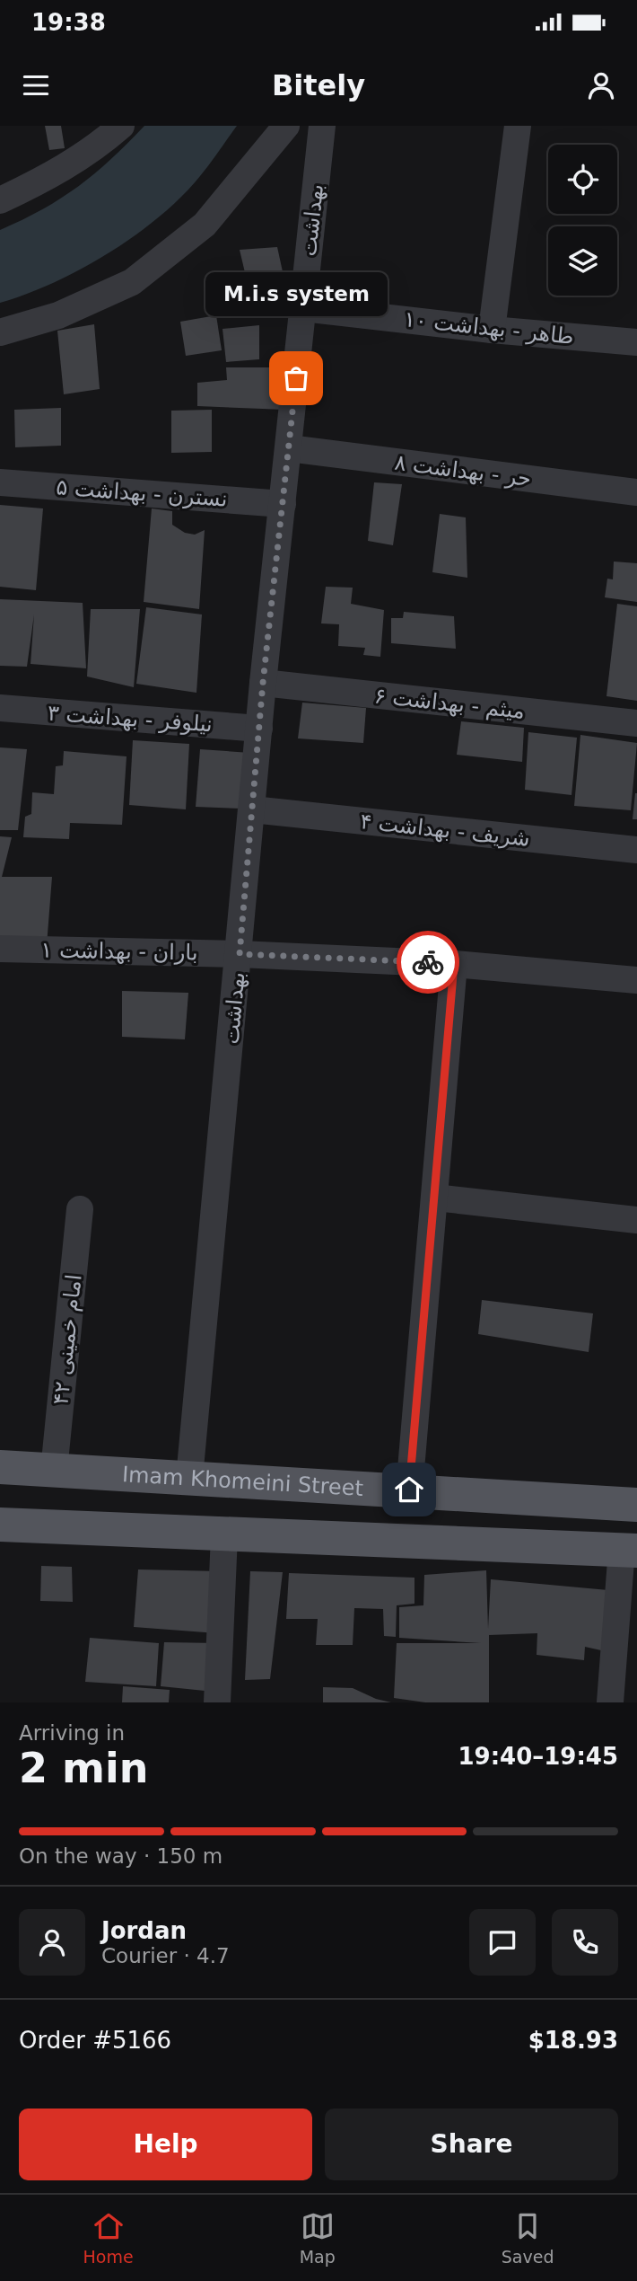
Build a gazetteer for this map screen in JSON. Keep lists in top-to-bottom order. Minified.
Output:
{"streets":{"main road":["Imam Khomeini Street"],"street":["بهداشت","طاهر - بهداشت ۱۰","حر - بهداشت ۸","نسترن - بهداشت ۵","میثم - بهداشت ۶","نیلوفر - بهداشت ۳","شریف - بهداشت ۴","باران - بهداشت ۱","امام خمینی ۴۲"]},"crossings":[["بهداشت","طاهر - بهداشت ۱۰"],["بهداشت","حر - بهداشت ۸"],["بهداشت","نسترن - بهداشت ۵"],["بهداشت","میثم - بهداشت ۶"],["بهداشت","نیلوفر - بهداشت ۳"],["بهداشت","شریف - بهداشت ۴"],["بهداشت","باران - بهداشت ۱"],["بهداشت","Imam Khomeini Street"],["امام خمینی ۴۲","Imam Khomeini Street"]],"places":["M.i.s system"],"page":{"status":"19:38","header":"Bitely","bubble":"M.i.s system","heading":["2 min","Arriving in","19:40–19:45"],"panel":["Jordan","Courier · 4.7","Order #5166","$18.93"],"bar":"On the way · 150 m","buttons":["Help","Share"],"tabs":["Home","Map","Saved"]}}
